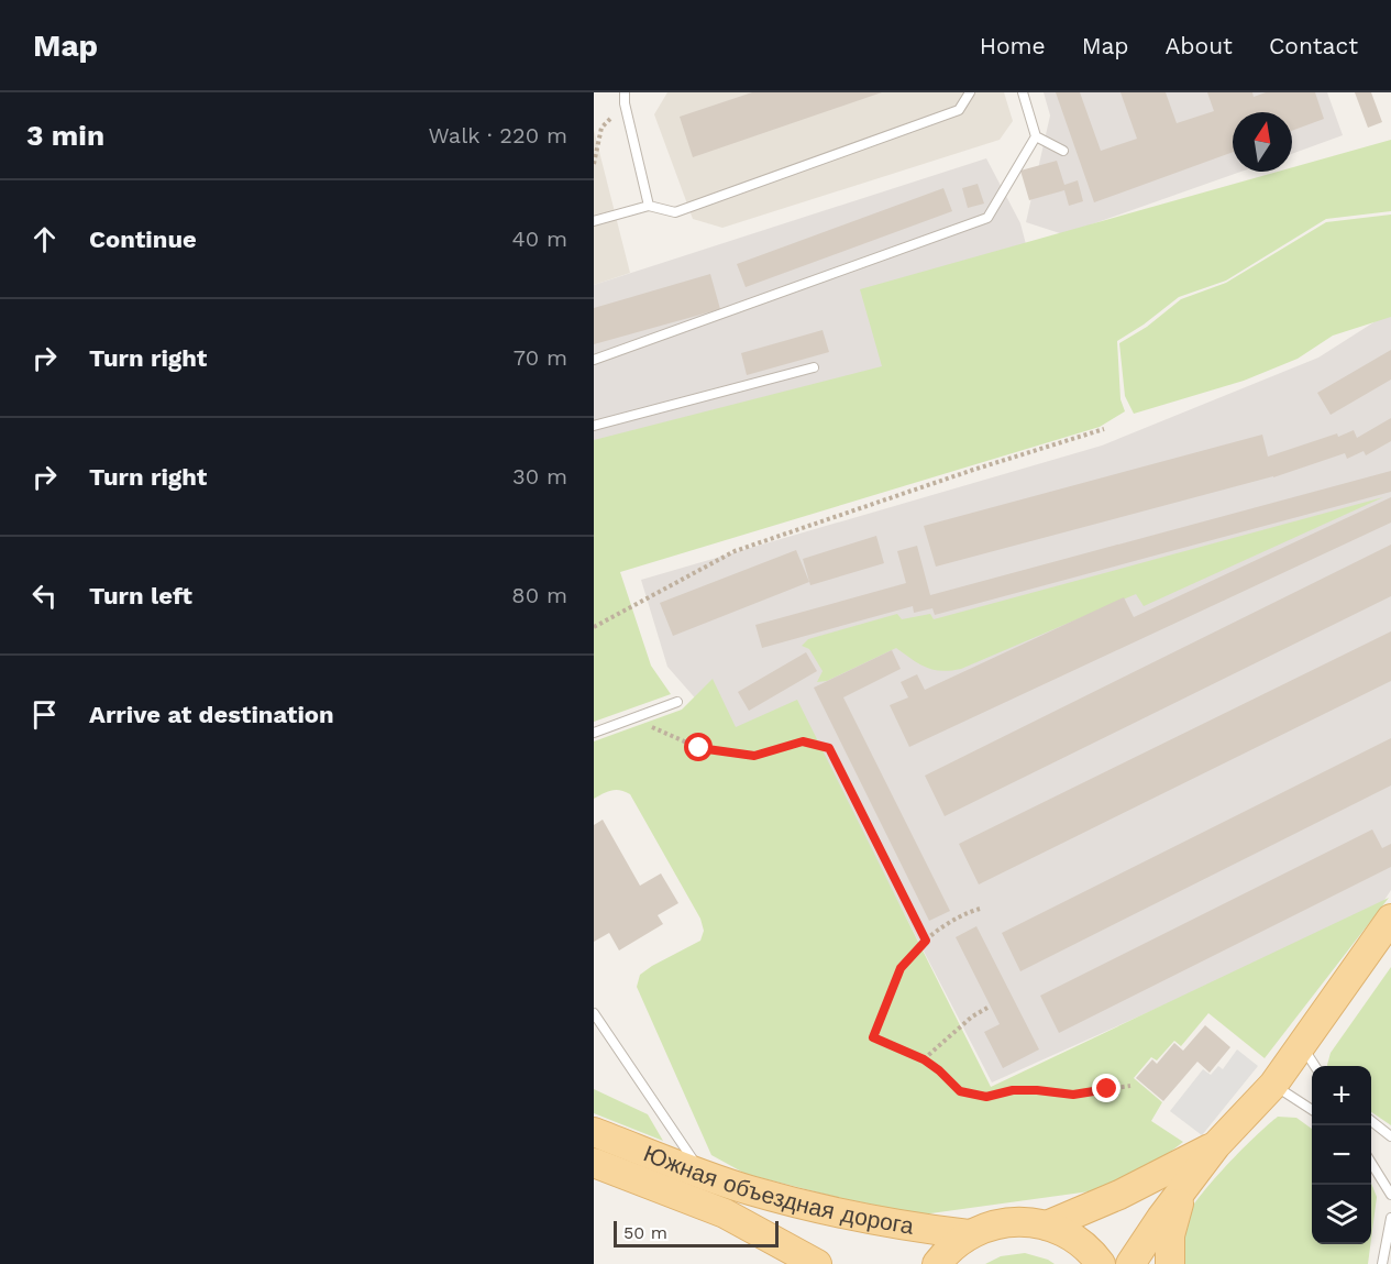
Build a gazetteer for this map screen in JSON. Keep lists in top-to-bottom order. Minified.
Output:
{"streets":{"main road":["Южная объездная дорога"]},"scale_bar":"50 m","north":"top","page":{"header":"Map","nav":["Home","Map","About","Contact"],"heading":["3 min","Walk · 220 m"],"list":[["Continue","40 m"],["Turn right","70 m"],["Turn right","30 m"],["Turn left","80 m"],"Arrive at destination"],"map_buttons":["+","−"],"scale":"50 m"}}
